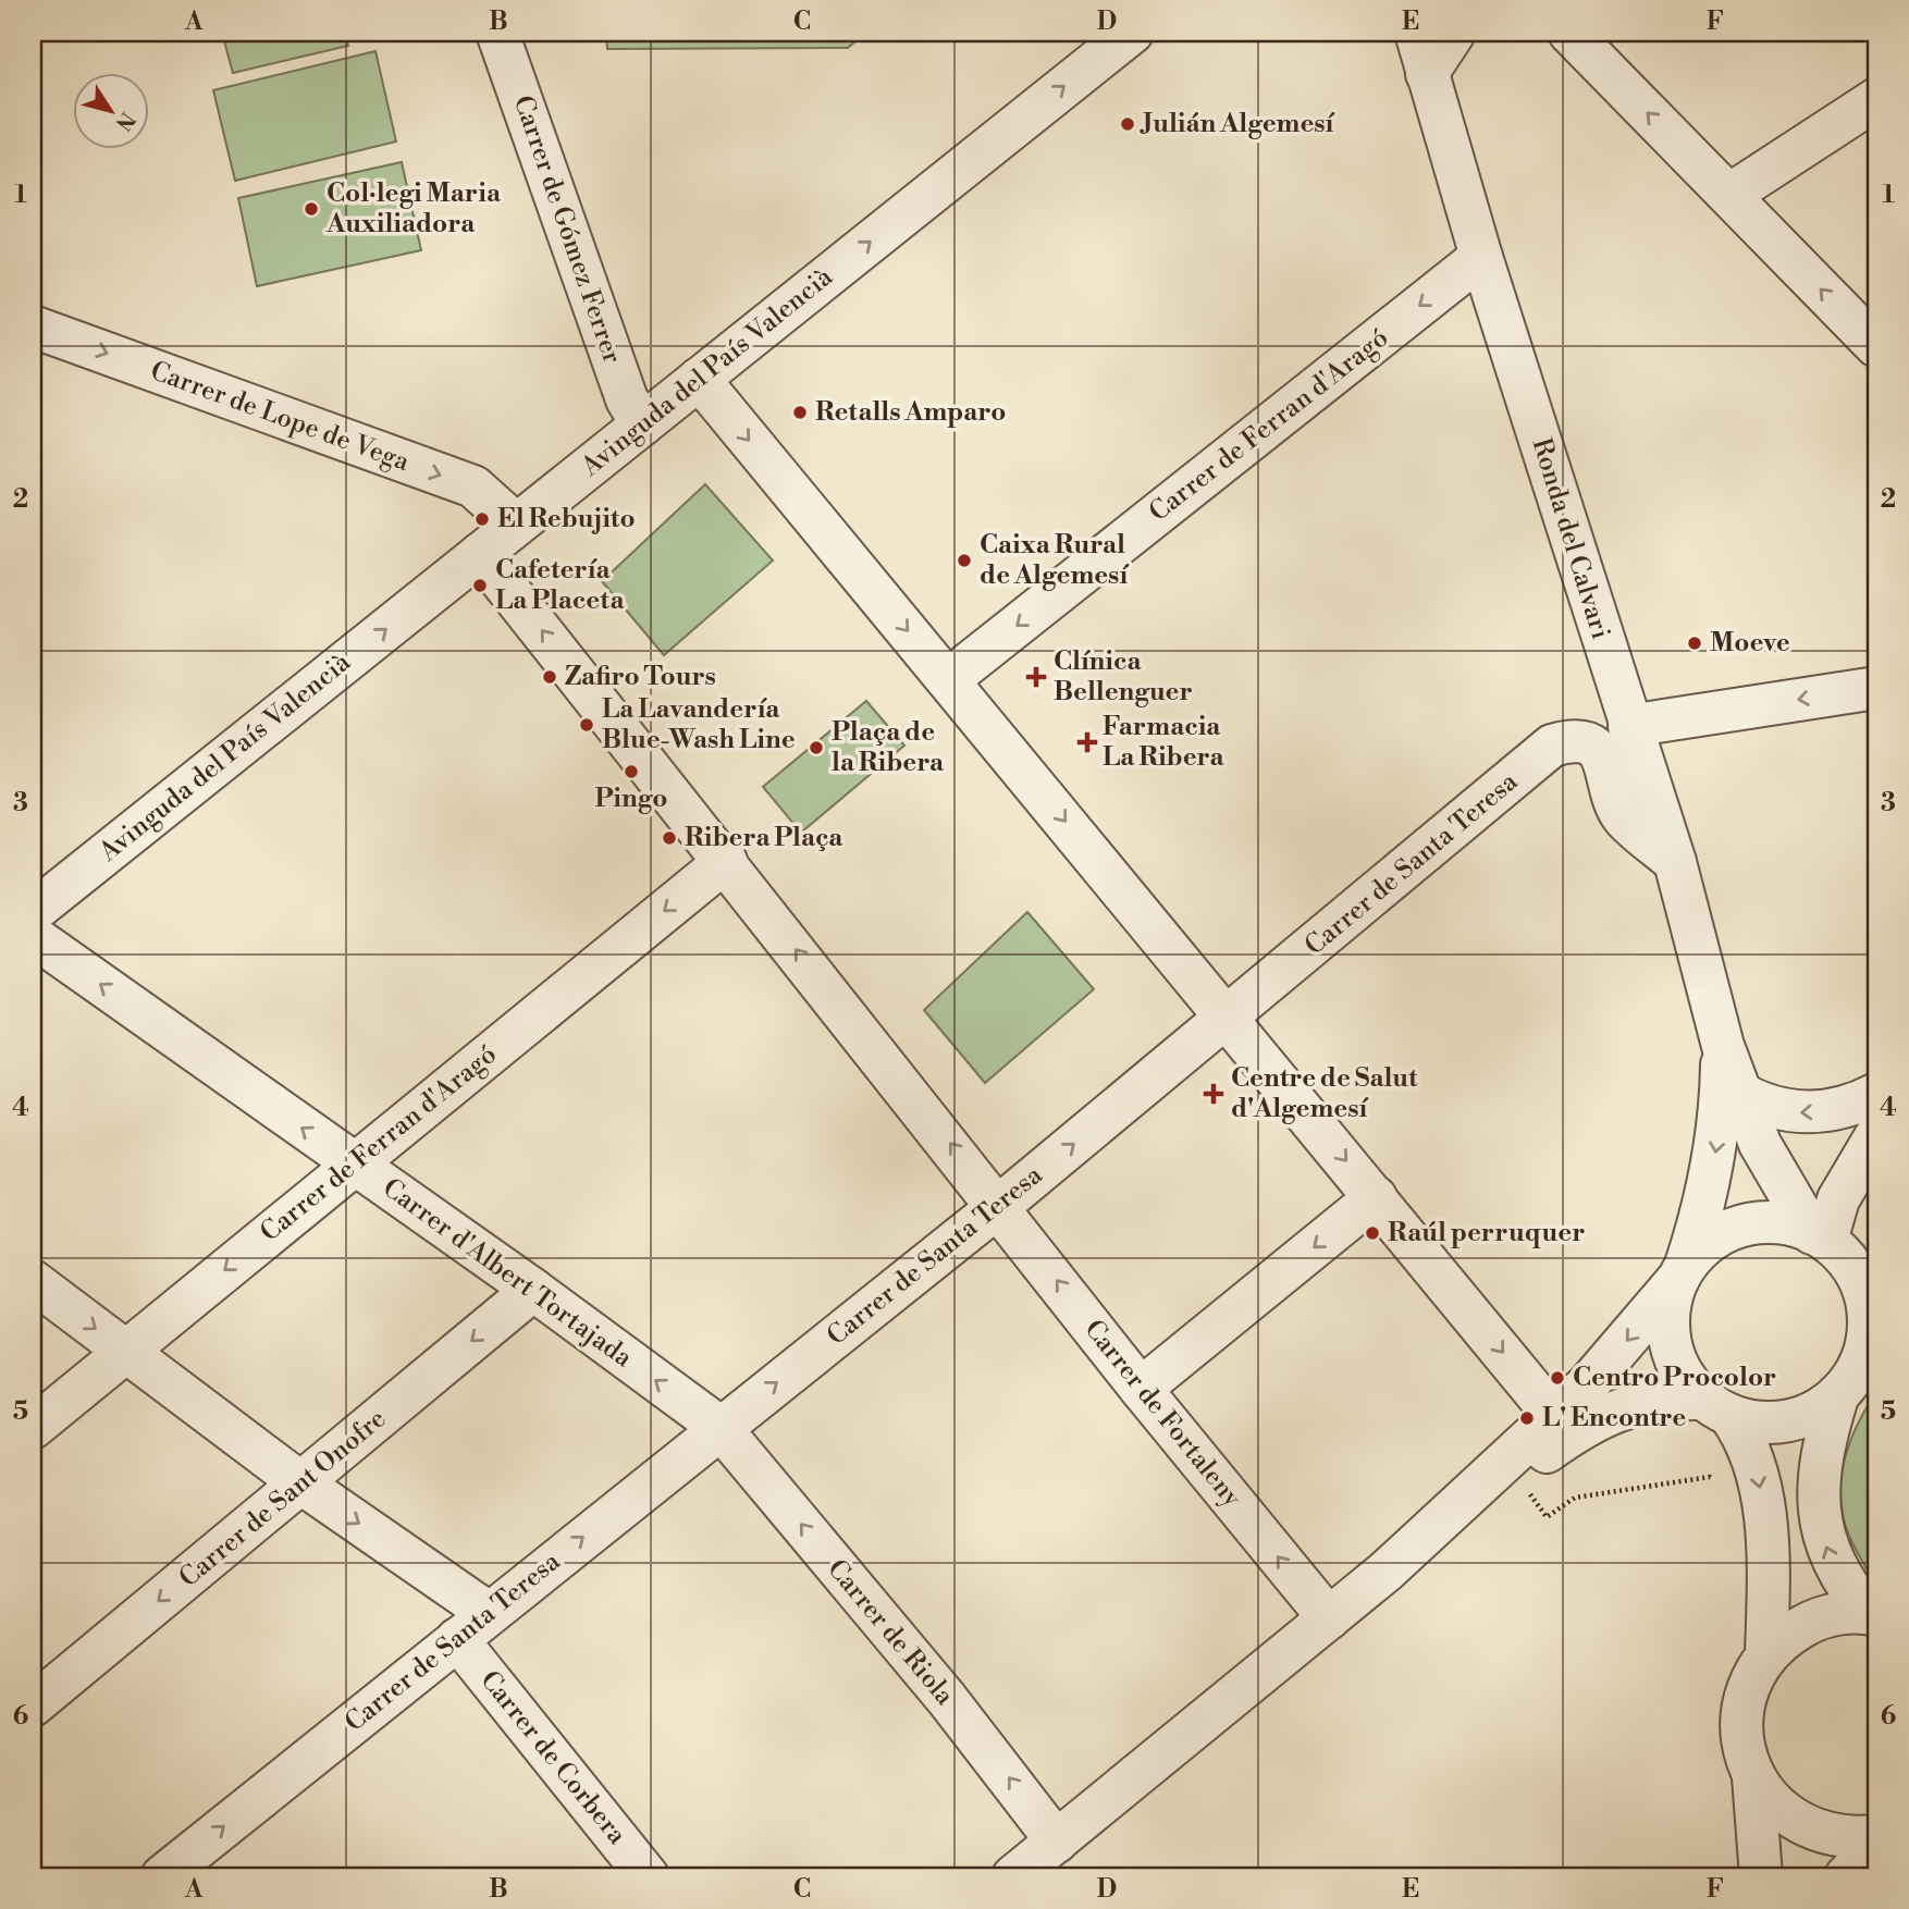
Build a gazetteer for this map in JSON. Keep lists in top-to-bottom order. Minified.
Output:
{"streets":{"street":["Carrer de Gómez Ferrer","Avinguda del País Valencià","Carrer de Lope de Vega","Carrer de Ferran d'Aragó","Ronda del Calvari","Carrer de Santa Teresa","Carrer d'Albert Tortajada","Carrer de Fortaleny","Carrer de Sant Onofre","Carrer de Riola","Carrer de Corbera"]},"crossings":[["Carrer de Gómez Ferrer","Avinguda del País Valencià"],["Avinguda del País Valencià","Carrer de Lope de Vega"],["Carrer de Ferran d'Aragó","Ronda del Calvari"],["Carrer de Ferran d'Aragó","Carrer d'Albert Tortajada"],["Ronda del Calvari","Carrer de Santa Teresa"],["Carrer de Santa Teresa","Carrer d'Albert Tortajada"],["Carrer de Santa Teresa","Carrer de Fortaleny"],["Carrer de Santa Teresa","Carrer de Riola"],["Carrer de Santa Teresa","Carrer de Corbera"],["Carrer d'Albert Tortajada","Carrer de Sant Onofre"],["Carrer d'Albert Tortajada","Carrer de Riola"]],"one_way":["Avinguda del País Valencià","Carrer de Lope de Vega","Carrer de Ferran d'Aragó","Carrer de Santa Teresa","Carrer de Sant Onofre","Carrer de Riola"],"places":{"other":["Julián Algemesí","Col·legi Maria Auxiliadora","Retalls Amparo","El Rebujito","Caixa Rural de Algemesí","Cafetería La Placeta","Moeve","Zafiro Tours","La Lavandería Blue-Wash Line","Plaça de la Ribera","Pingo","Ribera Plaça","Raúl perruquer","Centro Procolor","L' Encontre"],"health":["Clínica Bellenguer","Farmacia La Ribera","Centre de Salut d'Algemesí"]},"north":"bottom right","grid":{"columns":["A","B","C","D","E","F"],"rows":["1","2","3","4","5","6"]}}
